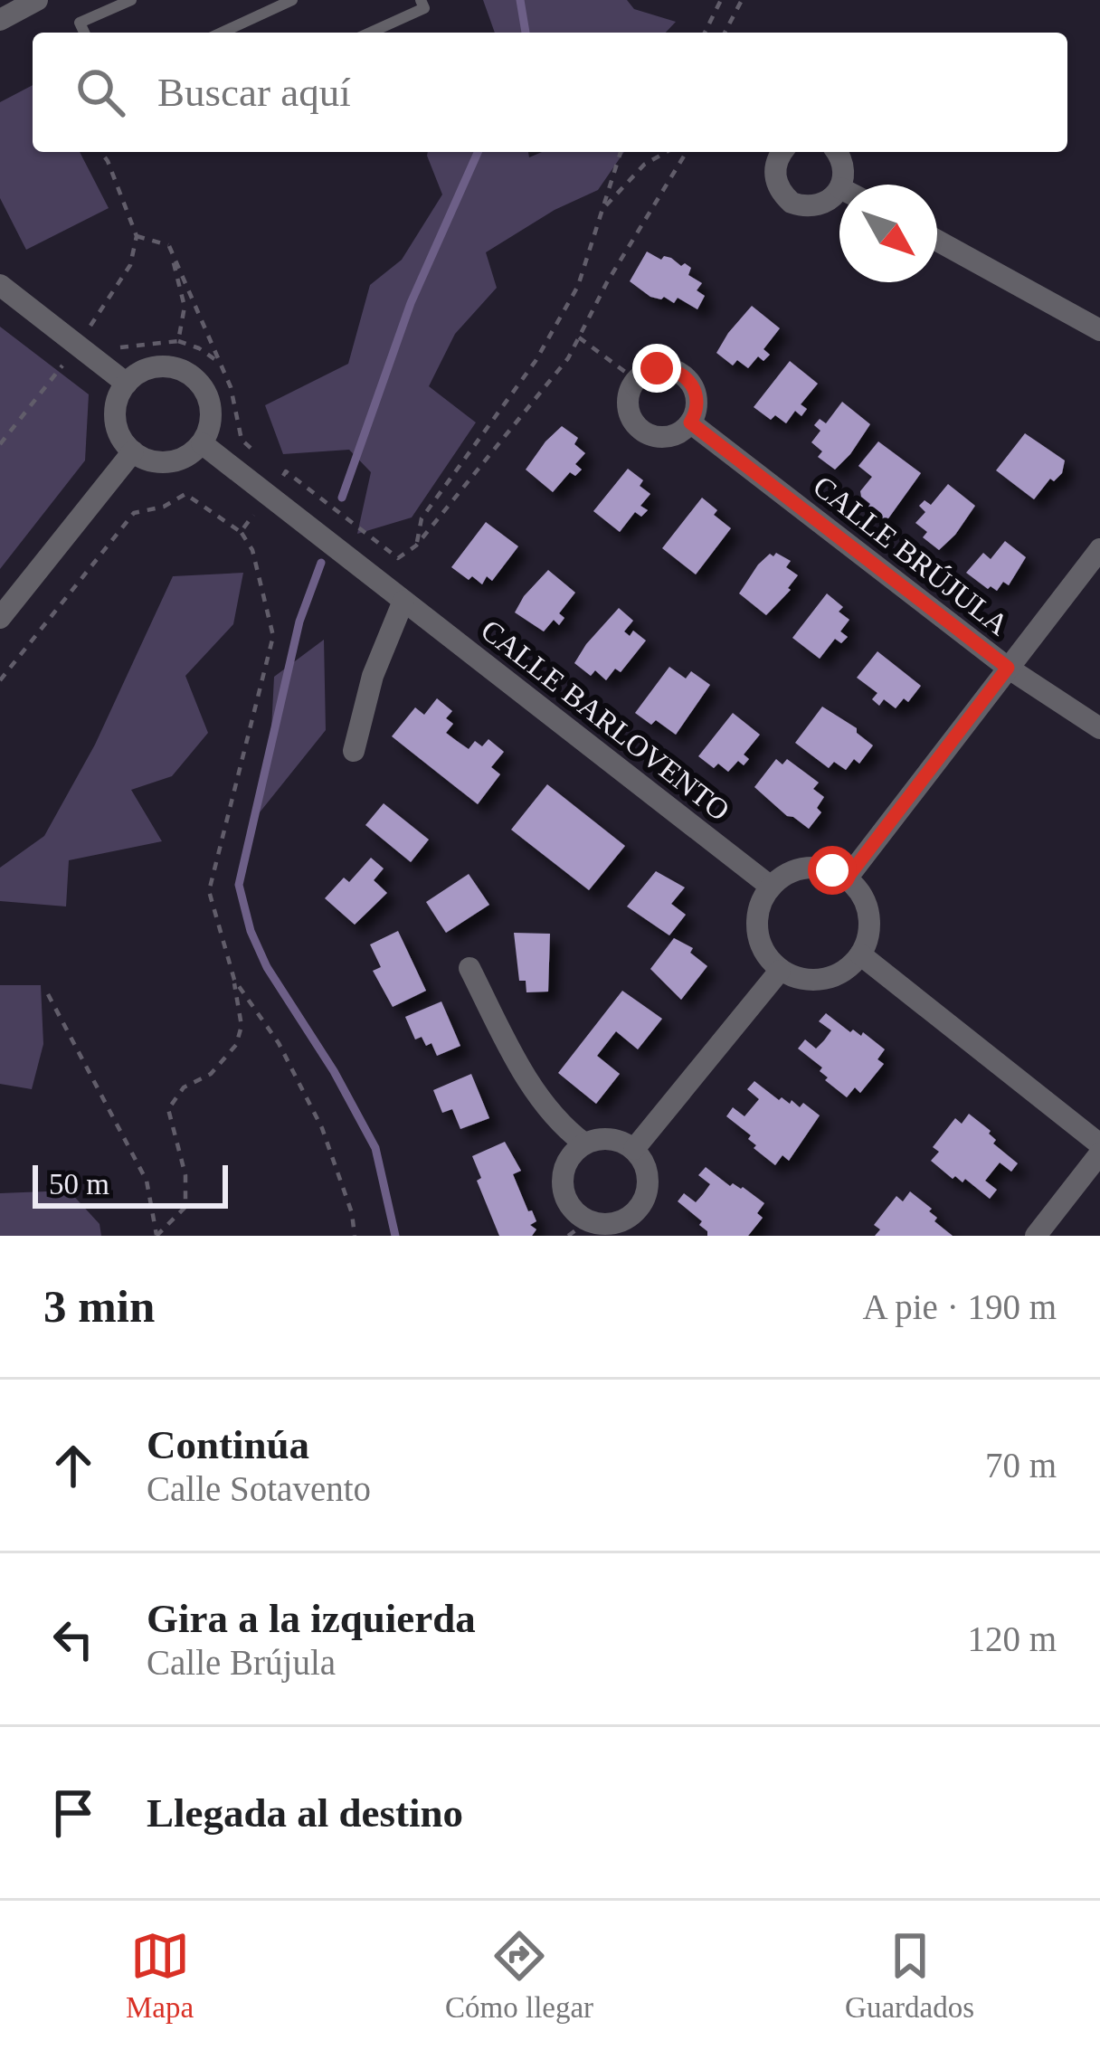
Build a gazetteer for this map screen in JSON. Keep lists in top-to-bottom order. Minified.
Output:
{"streets":{"street":["CALLE BRÚJULA","CALLE BARLOVENTO"]},"scale_bar":"50 m","north":"bottom right","page":{"search":"Buscar aquí","scale":"50 m","heading":["3 min","A pie · 190 m"],"list":[["Continúa","Calle Sotavento","70 m"],["Gira a la izquierda","Calle Brújula","120 m"],"Llegada al destino"],"nav":["Mapa","Cómo llegar","Guardados"]}}
